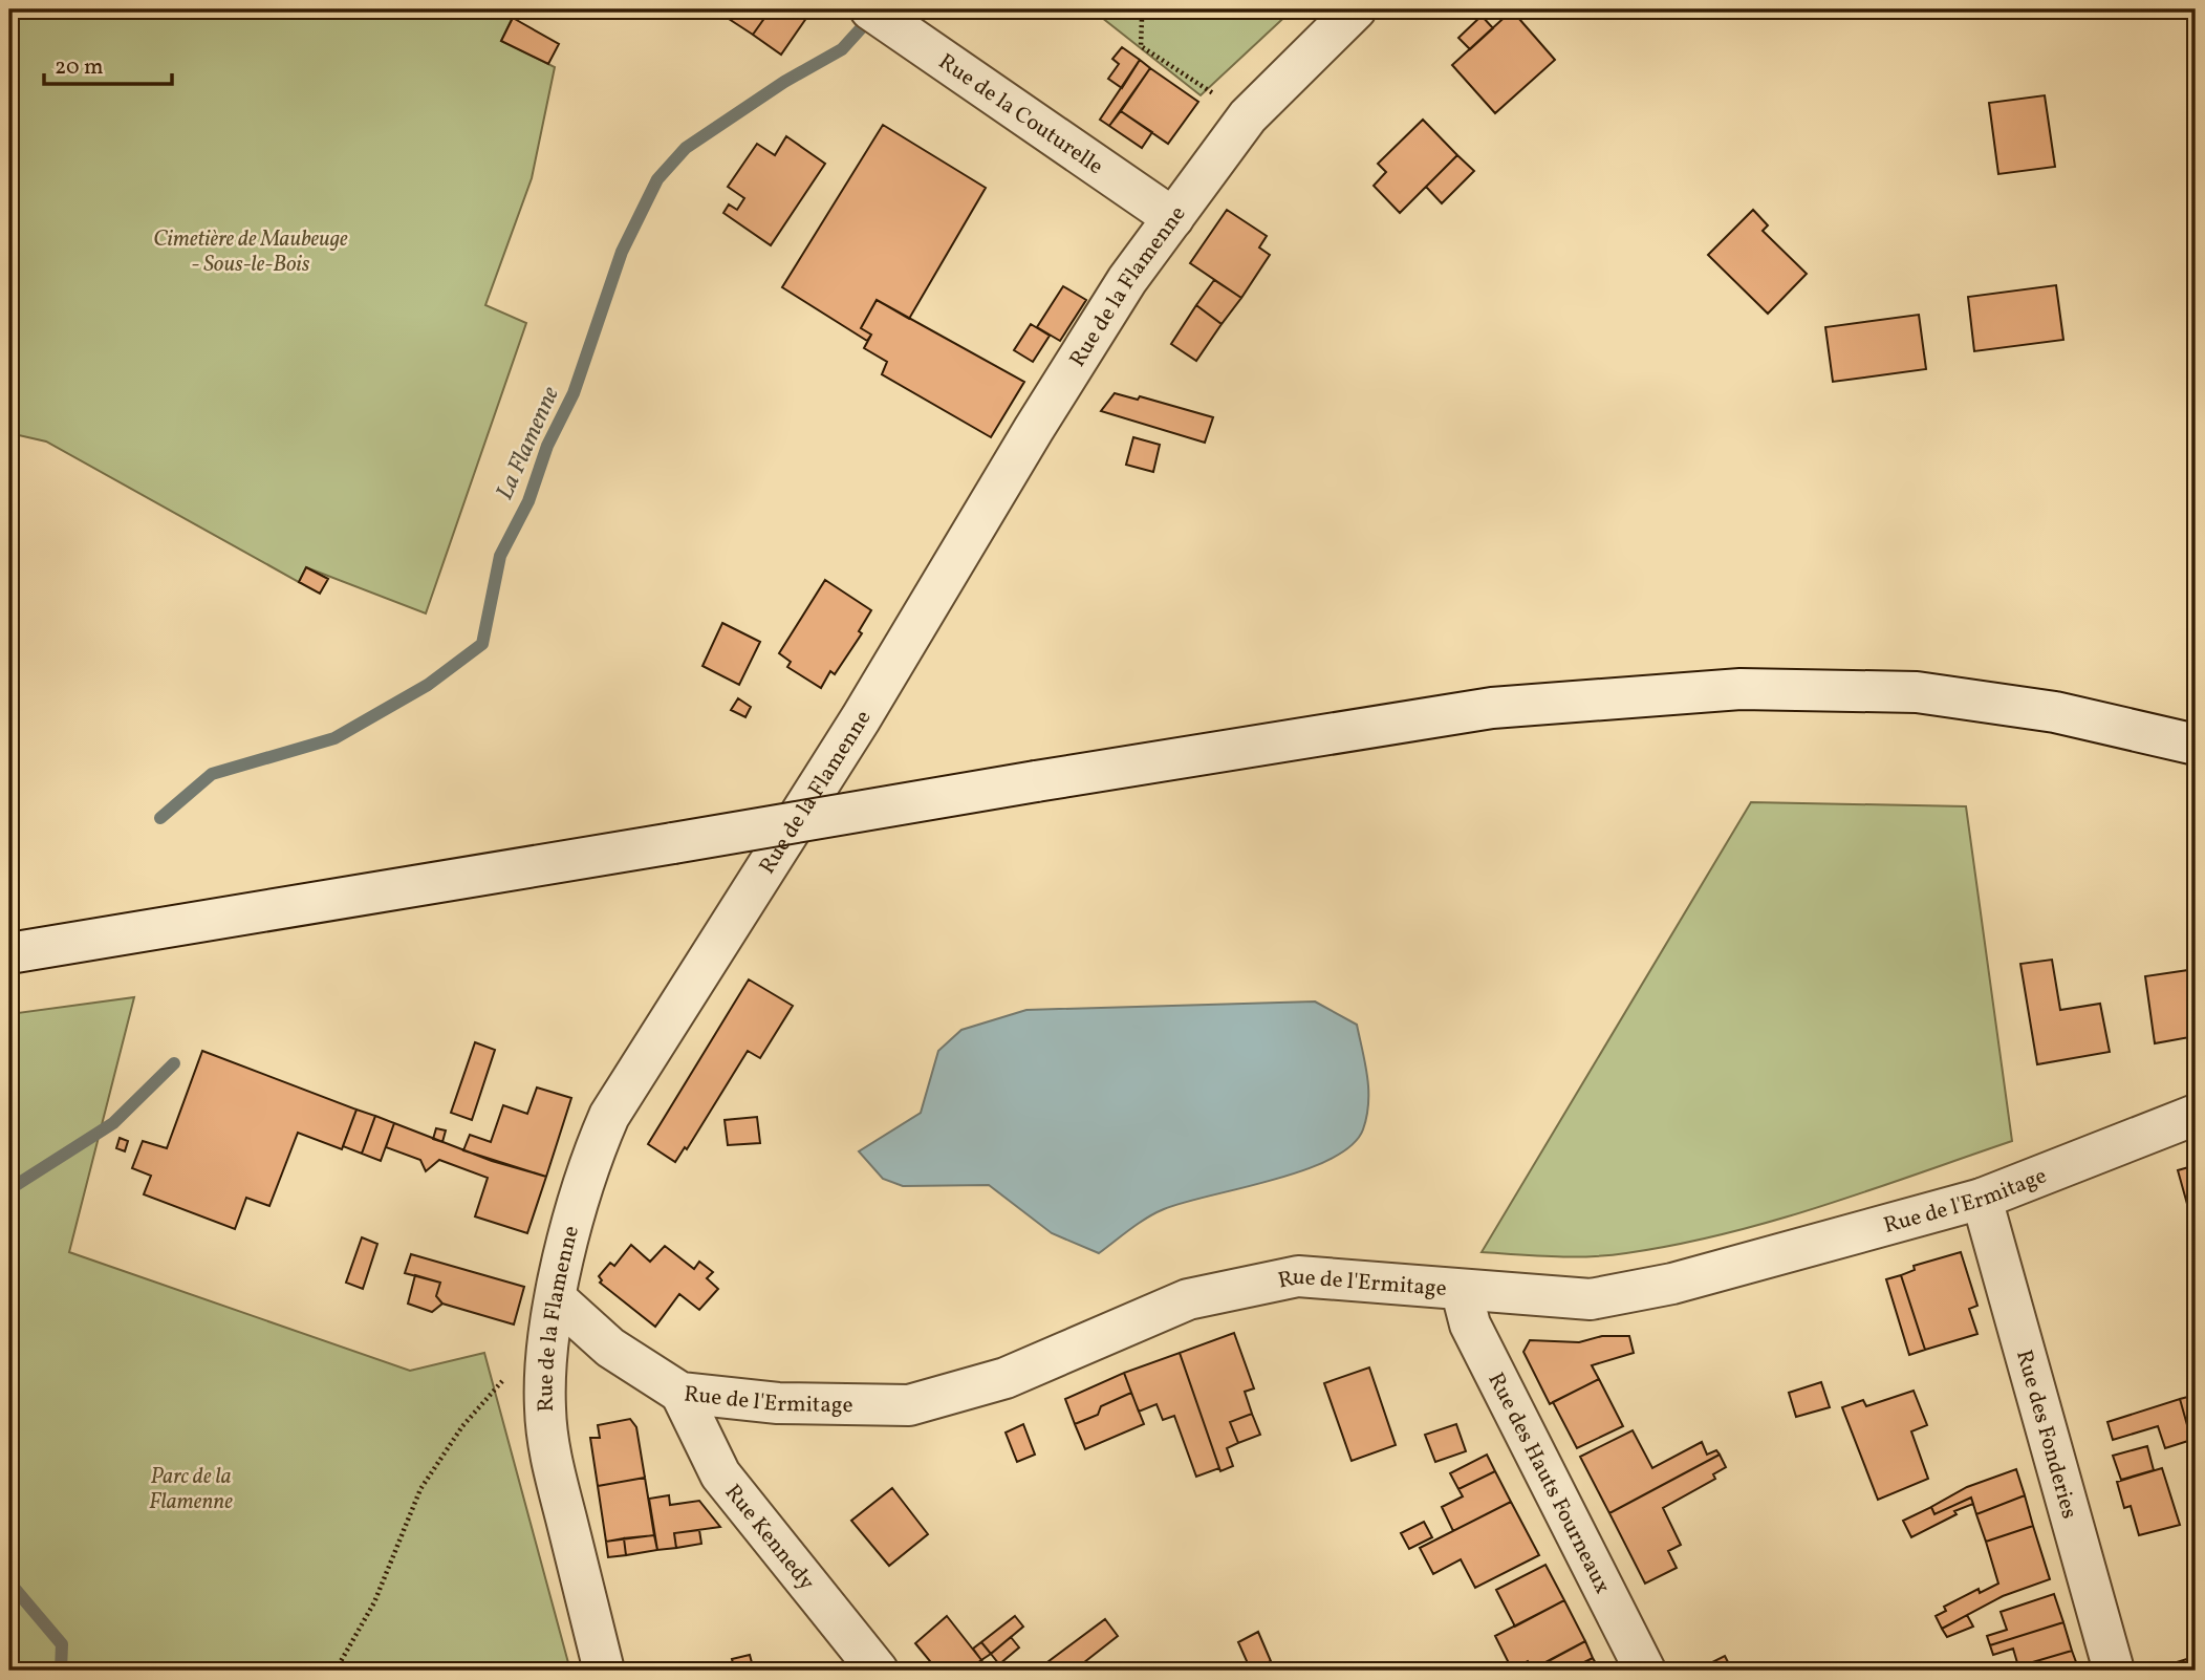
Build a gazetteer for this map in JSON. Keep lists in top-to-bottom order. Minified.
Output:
{"streets":{"street":["Rue de la Couturelle","Rue de la Flamenne","Rue de l'Ermitage","Rue des Fonderies","Rue des Hauts Fourneaux","Rue Kennedy"]},"crossings":[["Rue de la Couturelle","Rue de la Flamenne"],["Rue de la Flamenne","Rue de l'Ermitage"],["Rue de l'Ermitage","Rue des Fonderies"],["Rue de l'Ermitage","Rue des Hauts Fourneaux"],["Rue de l'Ermitage","Rue Kennedy"]],"water":["La Flamenne"],"parks":["Cimetière de Maubeuge - Sous-le-Bois","Parc de la Flamenne"],"scale_bar":"20 m"}
